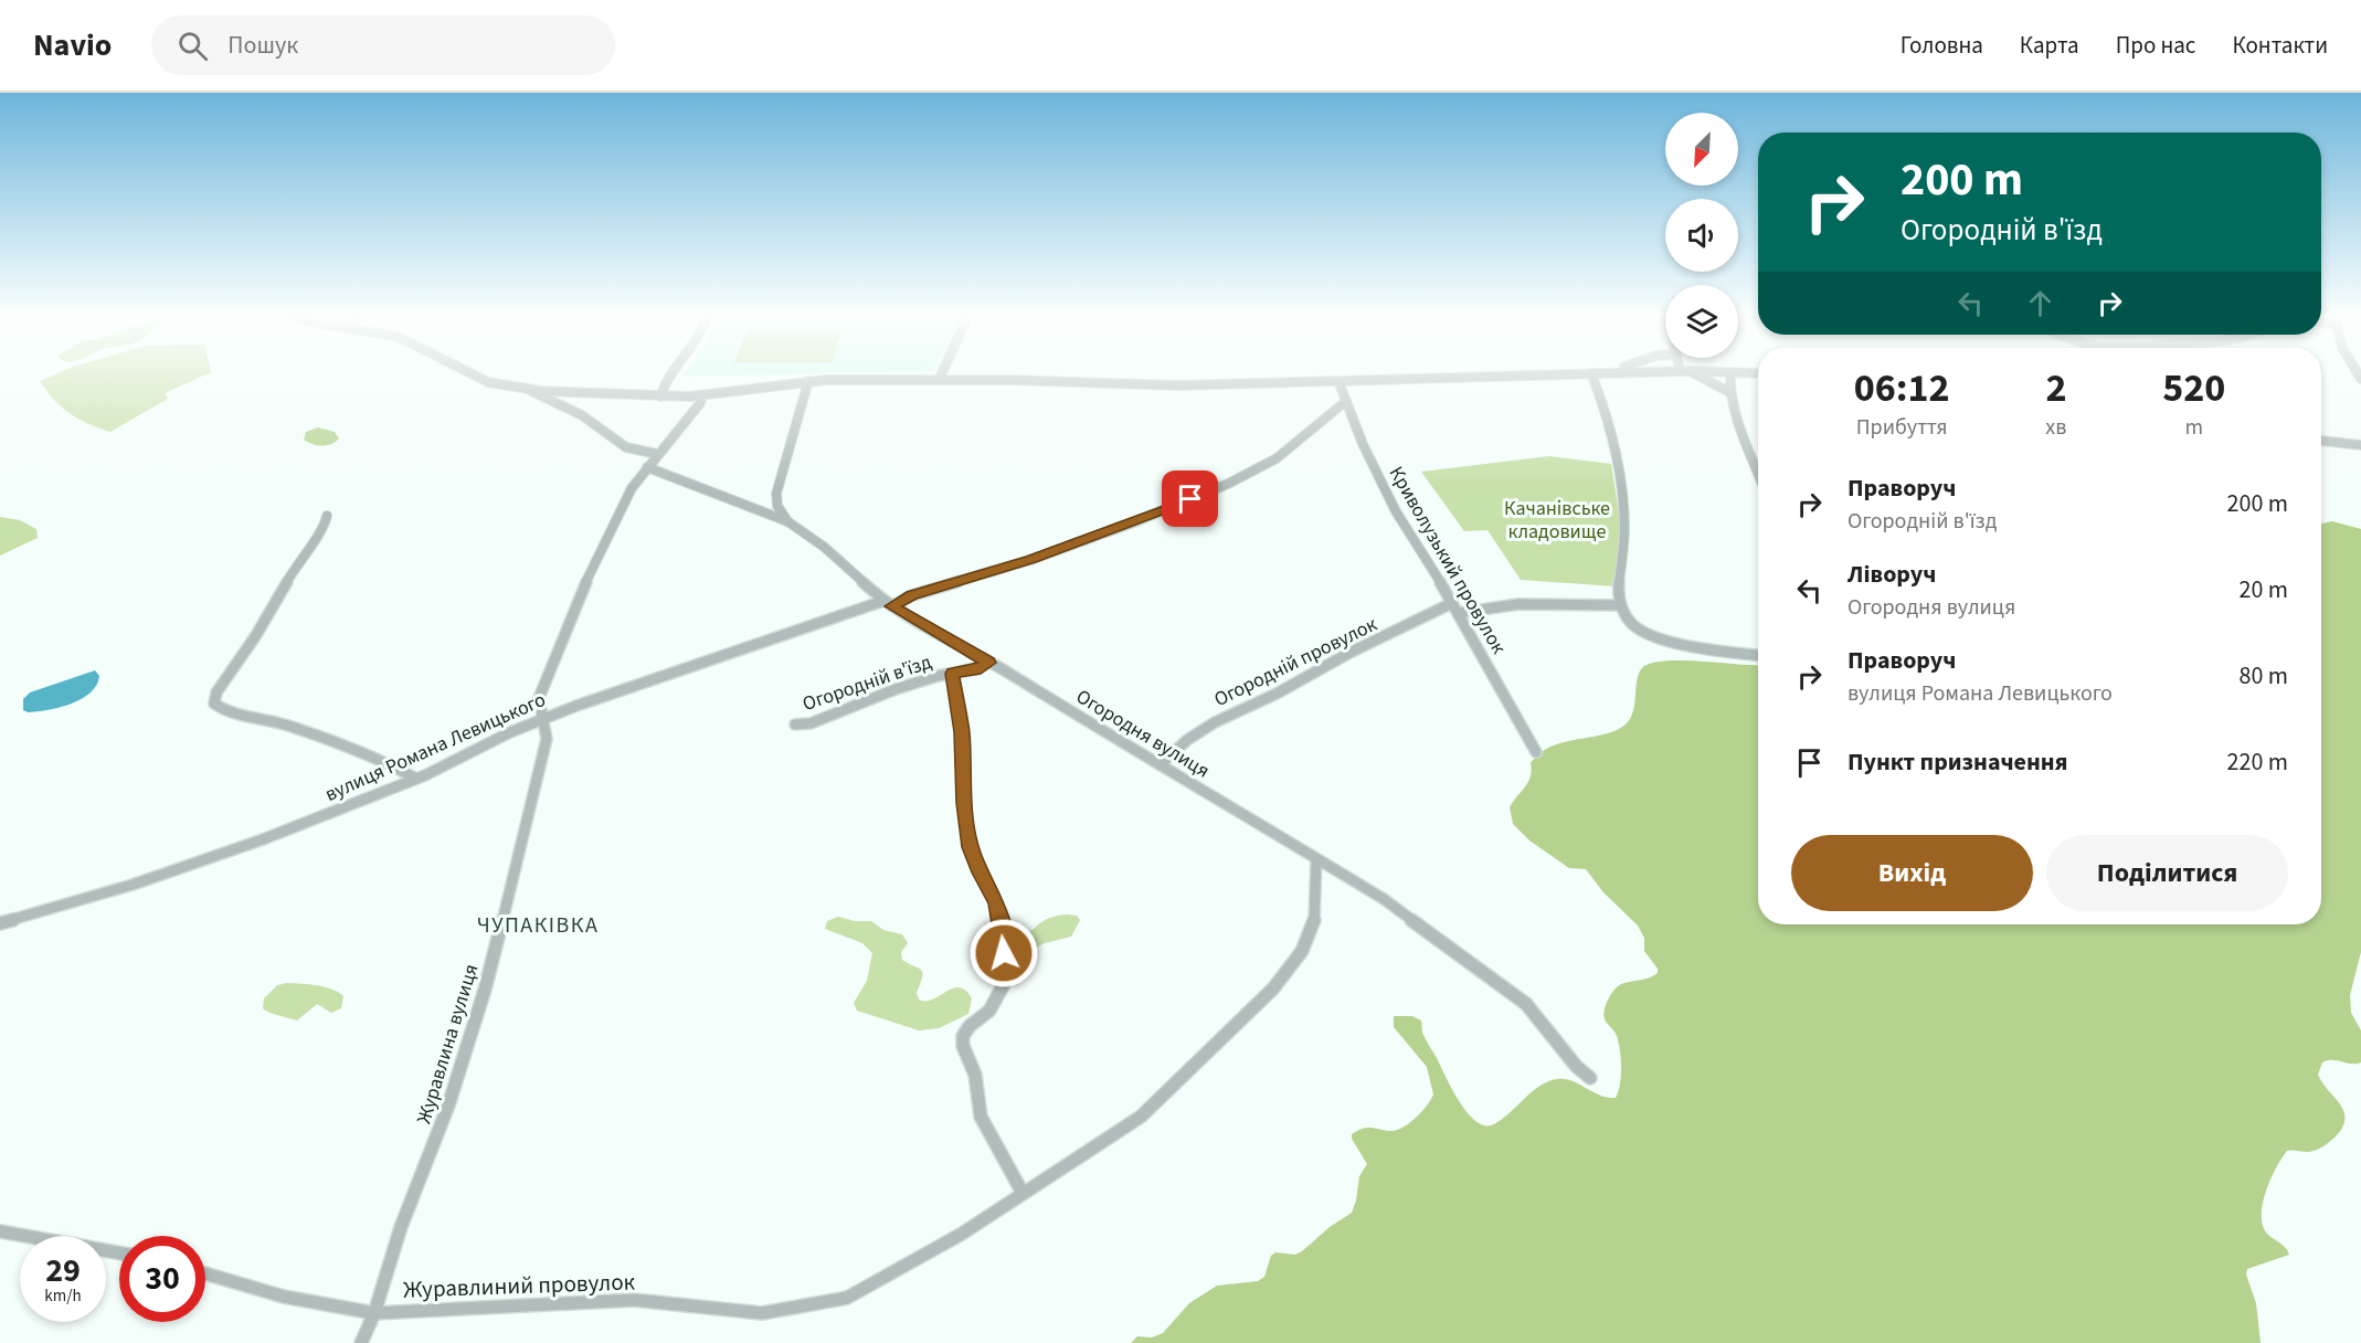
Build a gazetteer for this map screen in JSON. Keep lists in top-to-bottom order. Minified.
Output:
{"streets":{"street":["Криволузький провулок","Огородній провулок","Огородній в'їзд","Огородня вулиця","вулиця Романа Левицького","Журавлина вулиця","Журавлиний провулок"]},"crossings":[["Криволузький провулок","Огородній провулок"],["Криволузький провулок","вулиця Романа Левицького"],["Огородній провулок","Огородня вулиця"],["Огородній в'їзд","Огородня вулиця"],["Огородня вулиця","вулиця Романа Левицького"],["Огородня вулиця","Журавлина вулиця"],["Огородня вулиця","Журавлиний провулок"],["вулиця Романа Левицького","Журавлина вулиця"],["Журавлина вулиця","Журавлиний провулок"]],"districts":["ЧУПАКІВКА"],"parks":["Качанівське кладовище"],"north":"bottom left","page":{"header":"Navio","search":"Пошук","nav":["Головна","Карта","Про нас","Контакти"],"turn":["200 m","Огородній в'їзд"],"eta":["06:12","Прибуття","2","хв","520","m"],"list":[{"name":"Праворуч","note":"Огородній в'їзд","value":"200 m"},{"name":"Ліворуч","note":"Огородня вулиця","value":"20 m"},{"name":"Праворуч","note":"вулиця Романа Левицького","value":"80 m"},{"name":"Пункт призначення","value":"220 m"}],"buttons":["Вихід","Поділитися"],"speed":"29 km/h","limit":"30"}}
